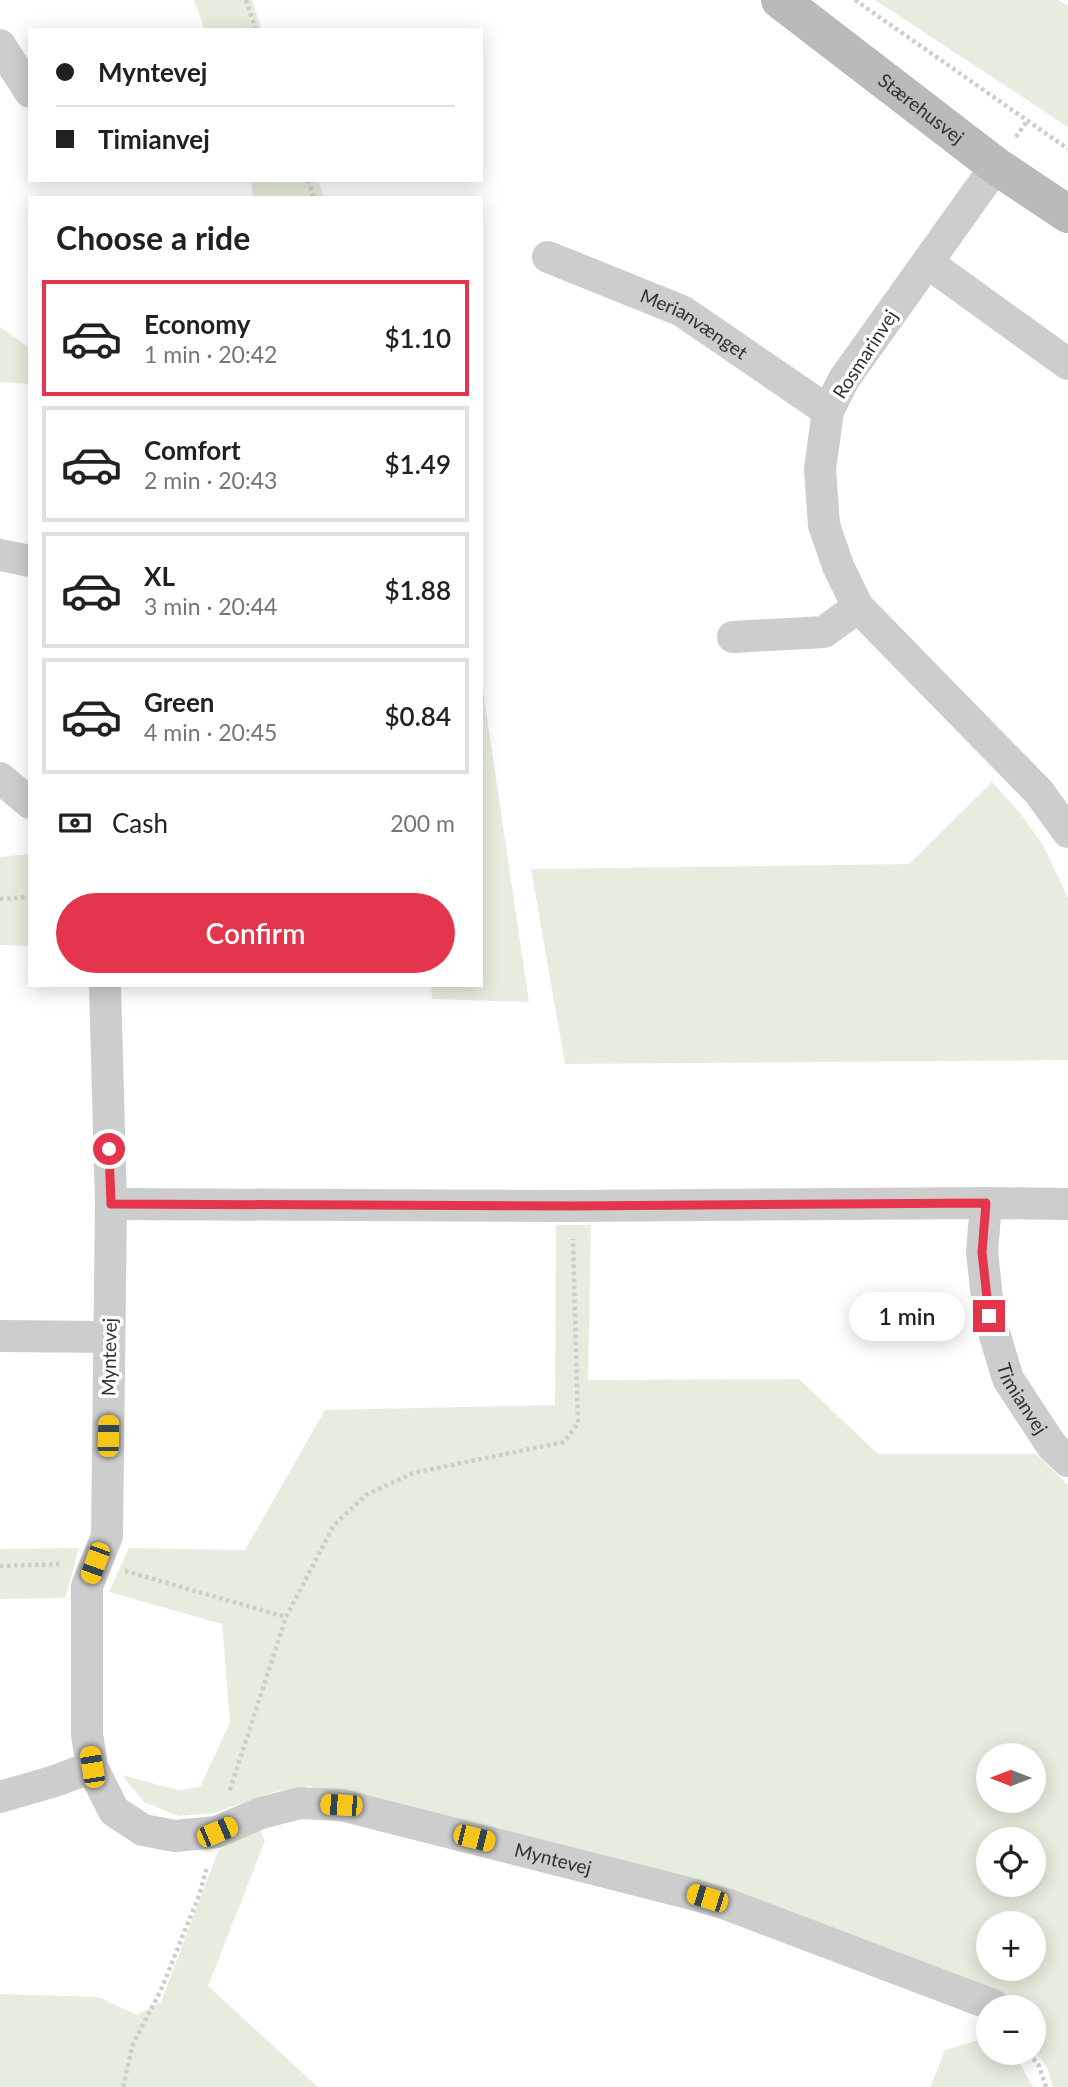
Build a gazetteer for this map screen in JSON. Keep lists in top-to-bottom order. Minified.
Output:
{"streets":{"street":["Stærehusvej","Merianvænget","Rosmarinvej","Myntevej","Timianvej"]},"crossings":[["Stærehusvej","Rosmarinvej"],["Merianvænget","Rosmarinvej"]],"north":"left","page":{"banner":["Myntevej","Timianvej"],"heading":"Choose a ride","list":[{"name":"Economy","note":"1 min · 20:42","value":"$1.10"},{"name":"Comfort","note":"2 min · 20:43","value":"$1.49"},{"name":"XL","note":"3 min · 20:44","value":"$1.88"},{"name":"Green","note":"4 min · 20:45","value":"$0.84"}],"pay":["Cash","200 m"],"buttons":"Confirm","bubble":"1 min","map_buttons":["+","−"]}}
